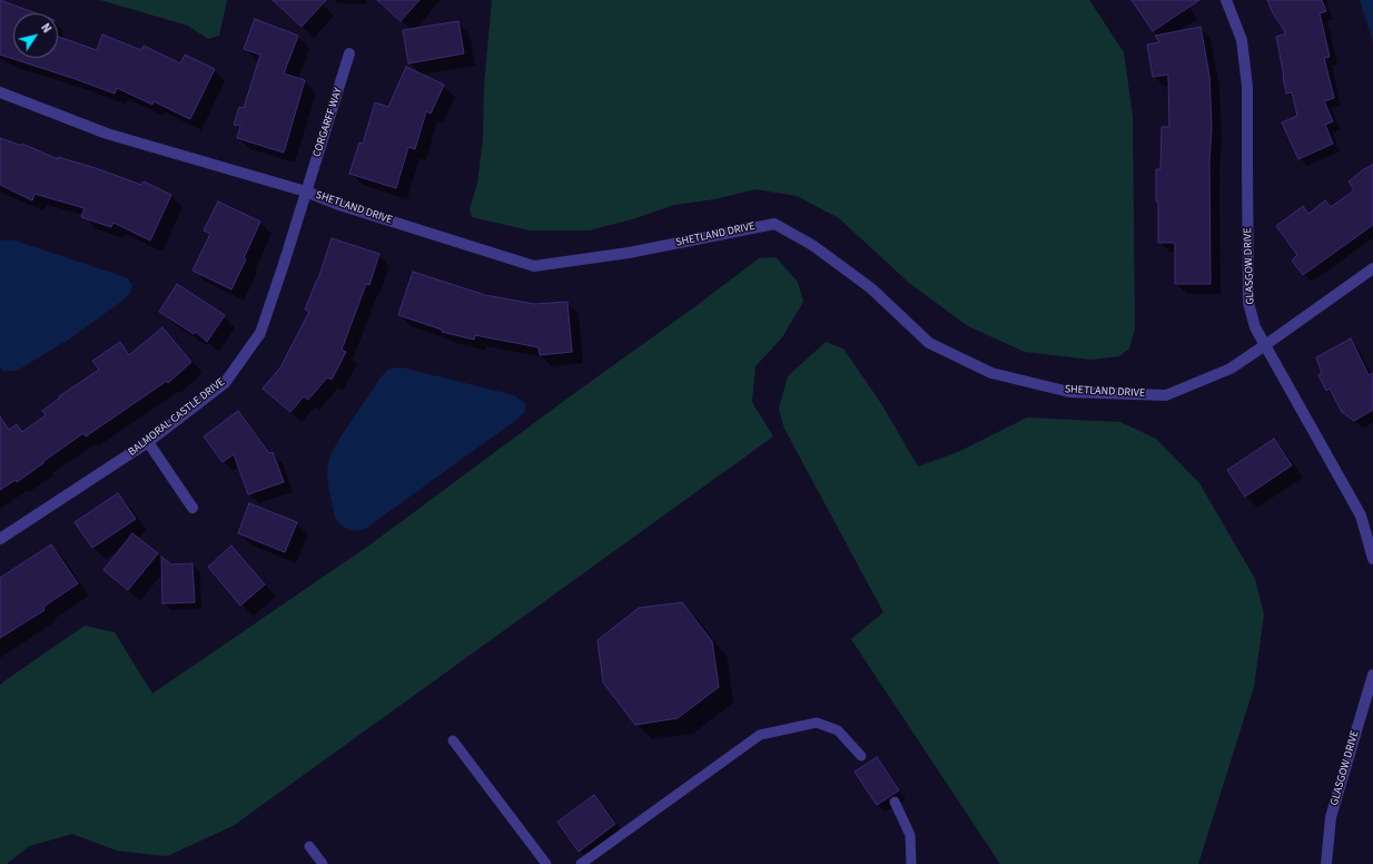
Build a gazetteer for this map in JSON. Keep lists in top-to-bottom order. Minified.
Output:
{"streets":{"street":["CORGARFF WAY","SHETLAND DRIVE","GLASGOW DRIVE","BALMORAL CASTLE DRIVE"]},"crossings":[["CORGARFF WAY","SHETLAND DRIVE"],["CORGARFF WAY","BALMORAL CASTLE DRIVE"],["SHETLAND DRIVE","GLASGOW DRIVE"],["SHETLAND DRIVE","BALMORAL CASTLE DRIVE"]],"north":"top right"}
